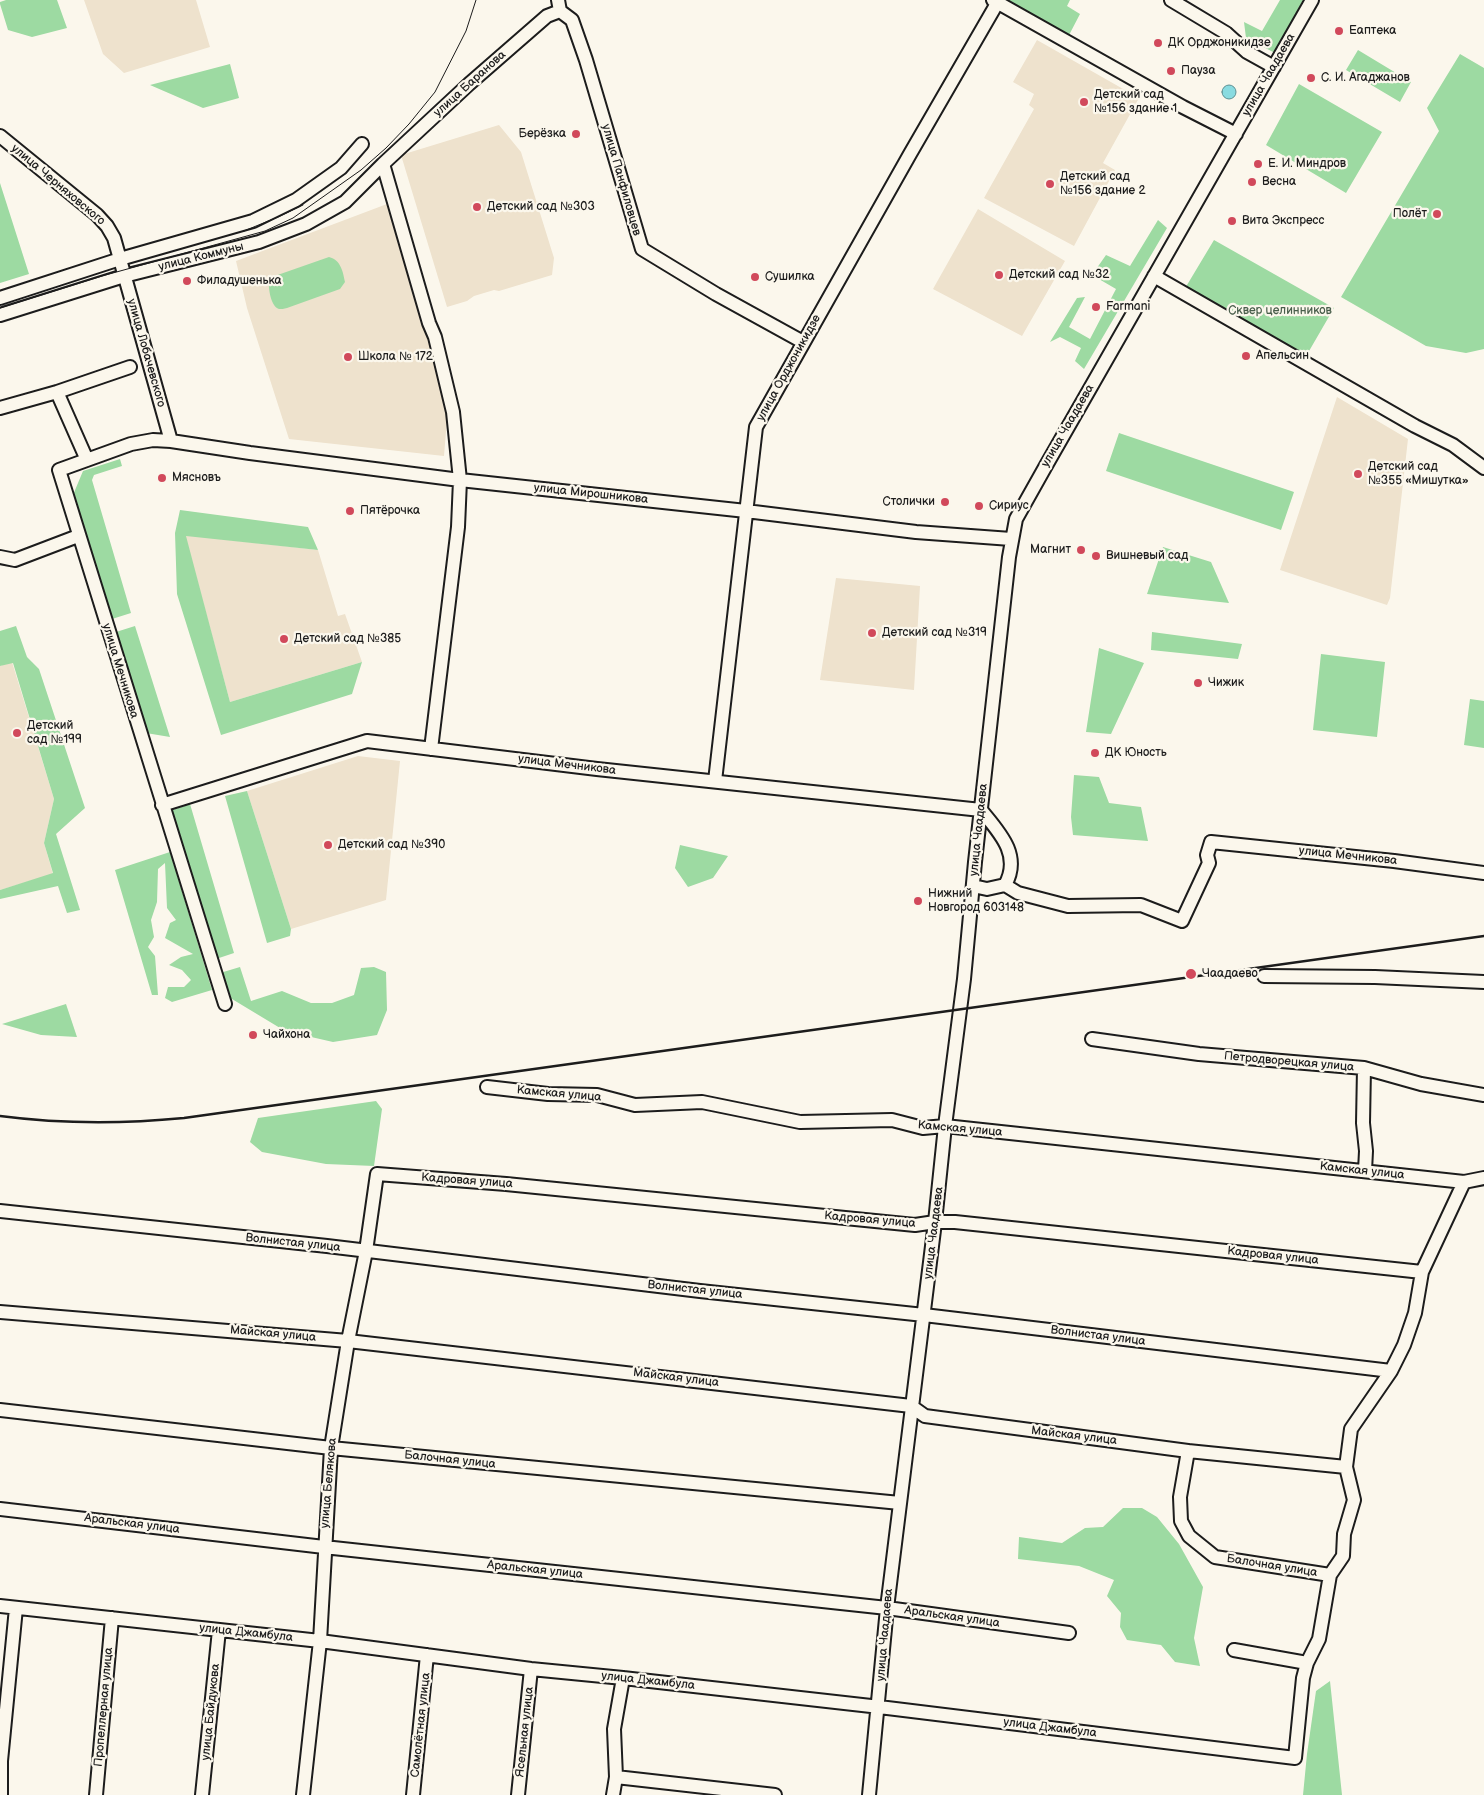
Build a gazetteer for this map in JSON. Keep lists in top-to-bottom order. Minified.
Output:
{"streets":{"street":["улица Чаадаева","улица Баранова","улица Панфиловцев","улица Черняховского","улица Коммуны","улица Лобачевского","улица Орджоникидзе","улица Мирошникова","улица Мечникова","Петродворецкая улица","Камская улица","Кадровая улица","Волнистая улица","Майская улица","Балочная улица","улица Белякова","Аральская улица","улица Джамбула","Пропеллерная улица","улица Байдукова","Самолётная улица","Ясельная улица"]},"crossings":[["улица Чаадаева","улица Мирошникова"],["улица Чаадаева","улица Мечникова"],["улица Чаадаева","Камская улица"],["улица Чаадаева","Кадровая улица"],["улица Чаадаева","Волнистая улица"],["улица Чаадаева","Майская улица"],["улица Чаадаева","Балочная улица"],["улица Чаадаева","Аральская улица"],["улица Чаадаева","улица Джамбула"],["улица Баранова","улица Панфиловцев"],["улица Баранова","улица Коммуны"],["улица Панфиловцев","улица Орджоникидзе"],["улица Черняховского","улица Коммуны"],["улица Черняховского","улица Лобачевского"],["улица Коммуны","улица Лобачевского"],["улица Лобачевского","улица Мирошникова"],["улица Лобачевского","улица Мечникова"],["улица Орджоникидзе","улица Мирошникова"],["улица Орджоникидзе","улица Мечникова"],["улица Мирошникова","улица Мечникова"],["Кадровая улица","улица Белякова"],["Волнистая улица","улица Белякова"],["Майская улица","Балочная улица"],["Майская улица","улица Белякова"],["Балочная улица","улица Белякова"],["улица Белякова","Аральская улица"],["улица Белякова","улица Джамбула"],["улица Джамбула","Пропеллерная улица"],["улица Джамбула","улица Байдукова"],["улица Джамбула","Самолётная улица"],["улица Джамбула","Ясельная улица"]],"parks":["Сквер целинников"],"places":["Еаптека","ДК Орджоникидзе","Пауза","С. И. Агаджанов","Детский сад №156 здание 1","Берёзка","Е. И. Миндров","Весна","Детский сад №156 здание 2","Детский сад №303","Полёт","Вита Экспресс","Детский сад №32","Сушилка","Филадушенька","Farmani","Апельсин","Школа № 172","Детский сад №355 «Мишутка»","Мясновъ","Столички","Сириус","Пятёрочка","Магнит","Вишневый сад","Детский сад №319","Детский сад №385","Чижик","Детский сад №199","ДК Юность","Детский сад №390","Нижний Новгород 603148","Чаадаево","Чайхона"]}
